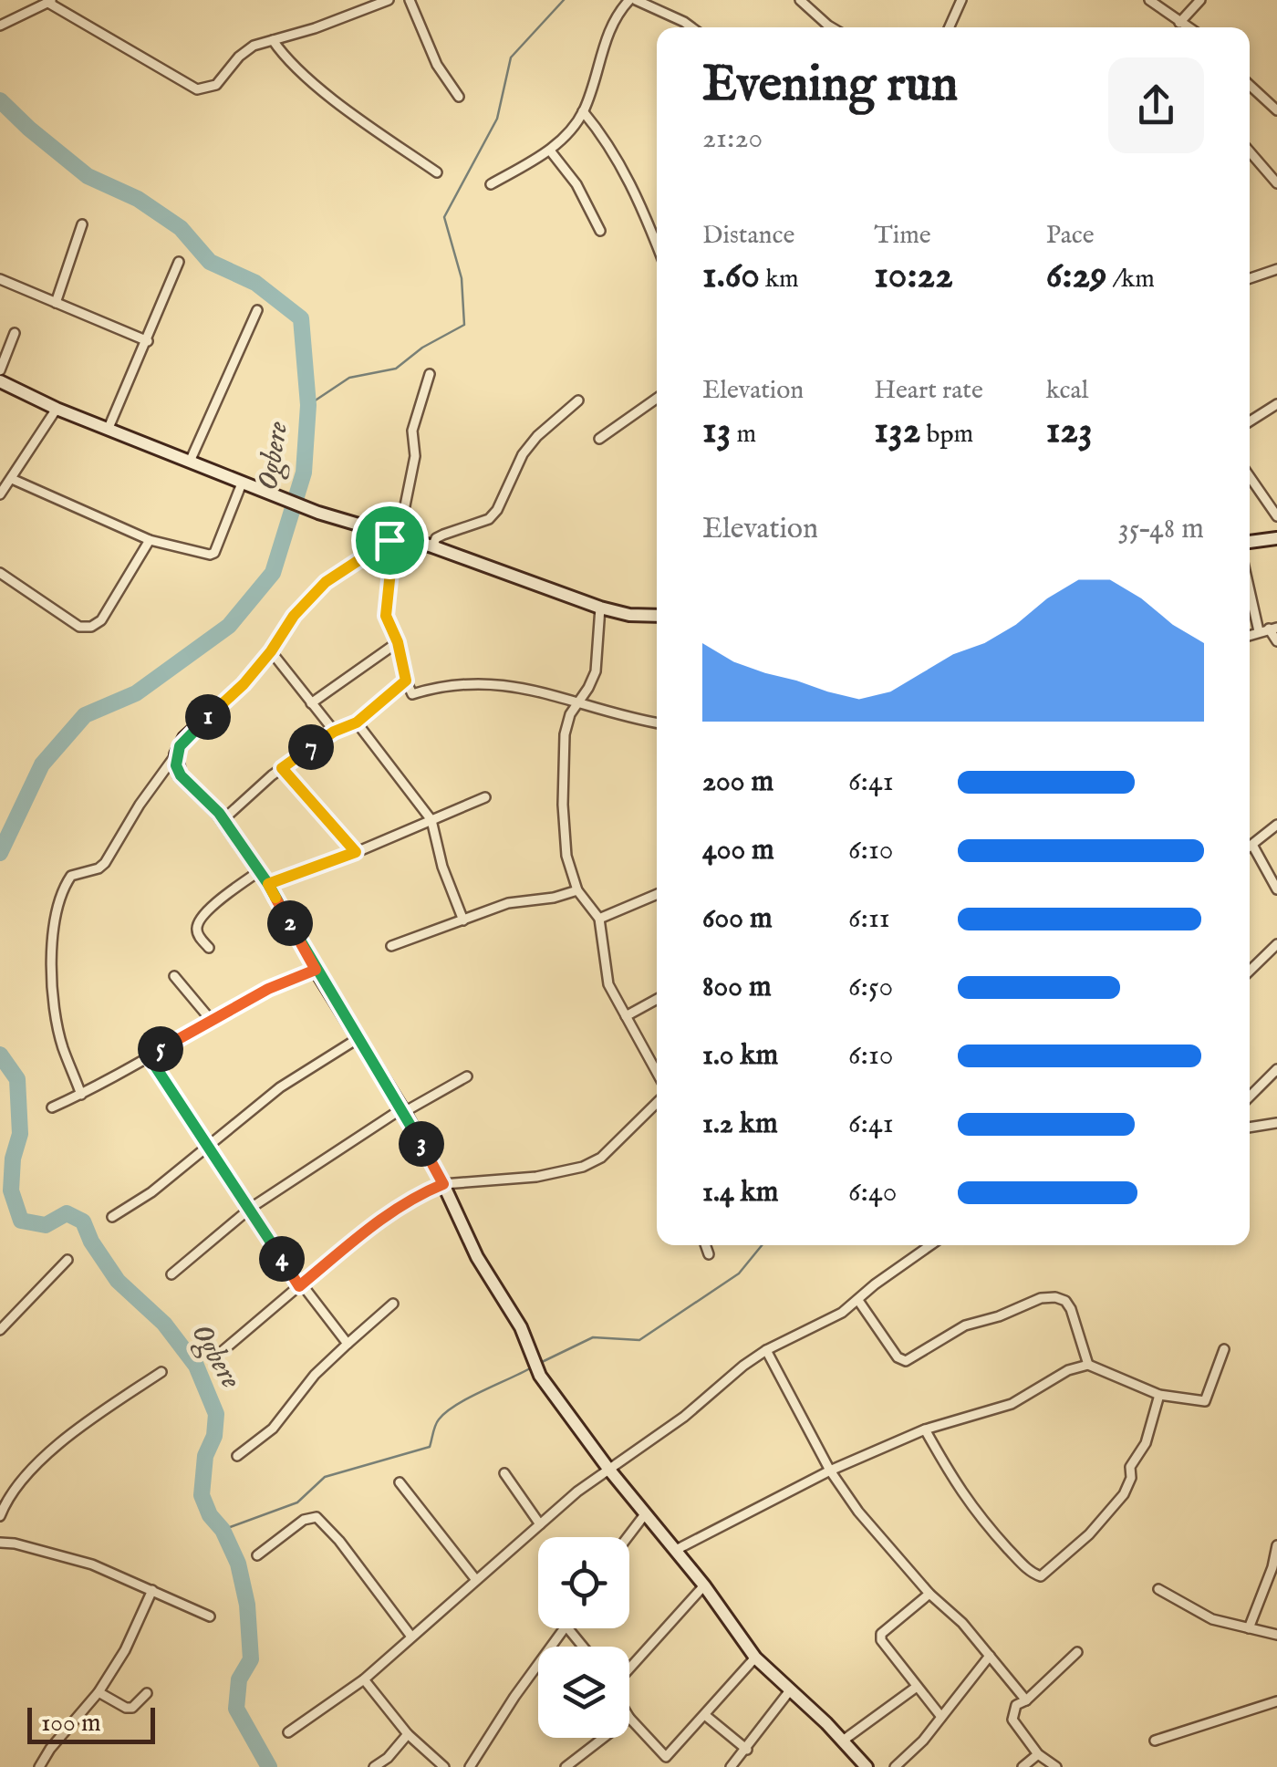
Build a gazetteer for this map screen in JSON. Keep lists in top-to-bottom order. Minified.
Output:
{"water":["Ogbere"],"scale_bar":"100 m","page":{"heading":["Evening run","21:20"],"stats":[["Distance","1.60 km"],["Time","10:22"],["Pace","6:29 /km"],["Elevation","13 m"],["Heart rate","132 bpm"],["kcal","123"]],"chart":["Elevation","35–48 m"],"pins":["1","7","2","5","3","4"],"list":[{"name":"200 m","note":"6:41"},{"name":"400 m","note":"6:10"},{"name":"600 m","note":"6:11"},{"name":"800 m","note":"6:50"},{"name":"1.0 km","note":"6:10"},{"name":"1.2 km","note":"6:41"},{"name":"1.4 km","note":"6:40"}],"scale":"100 m"}}
